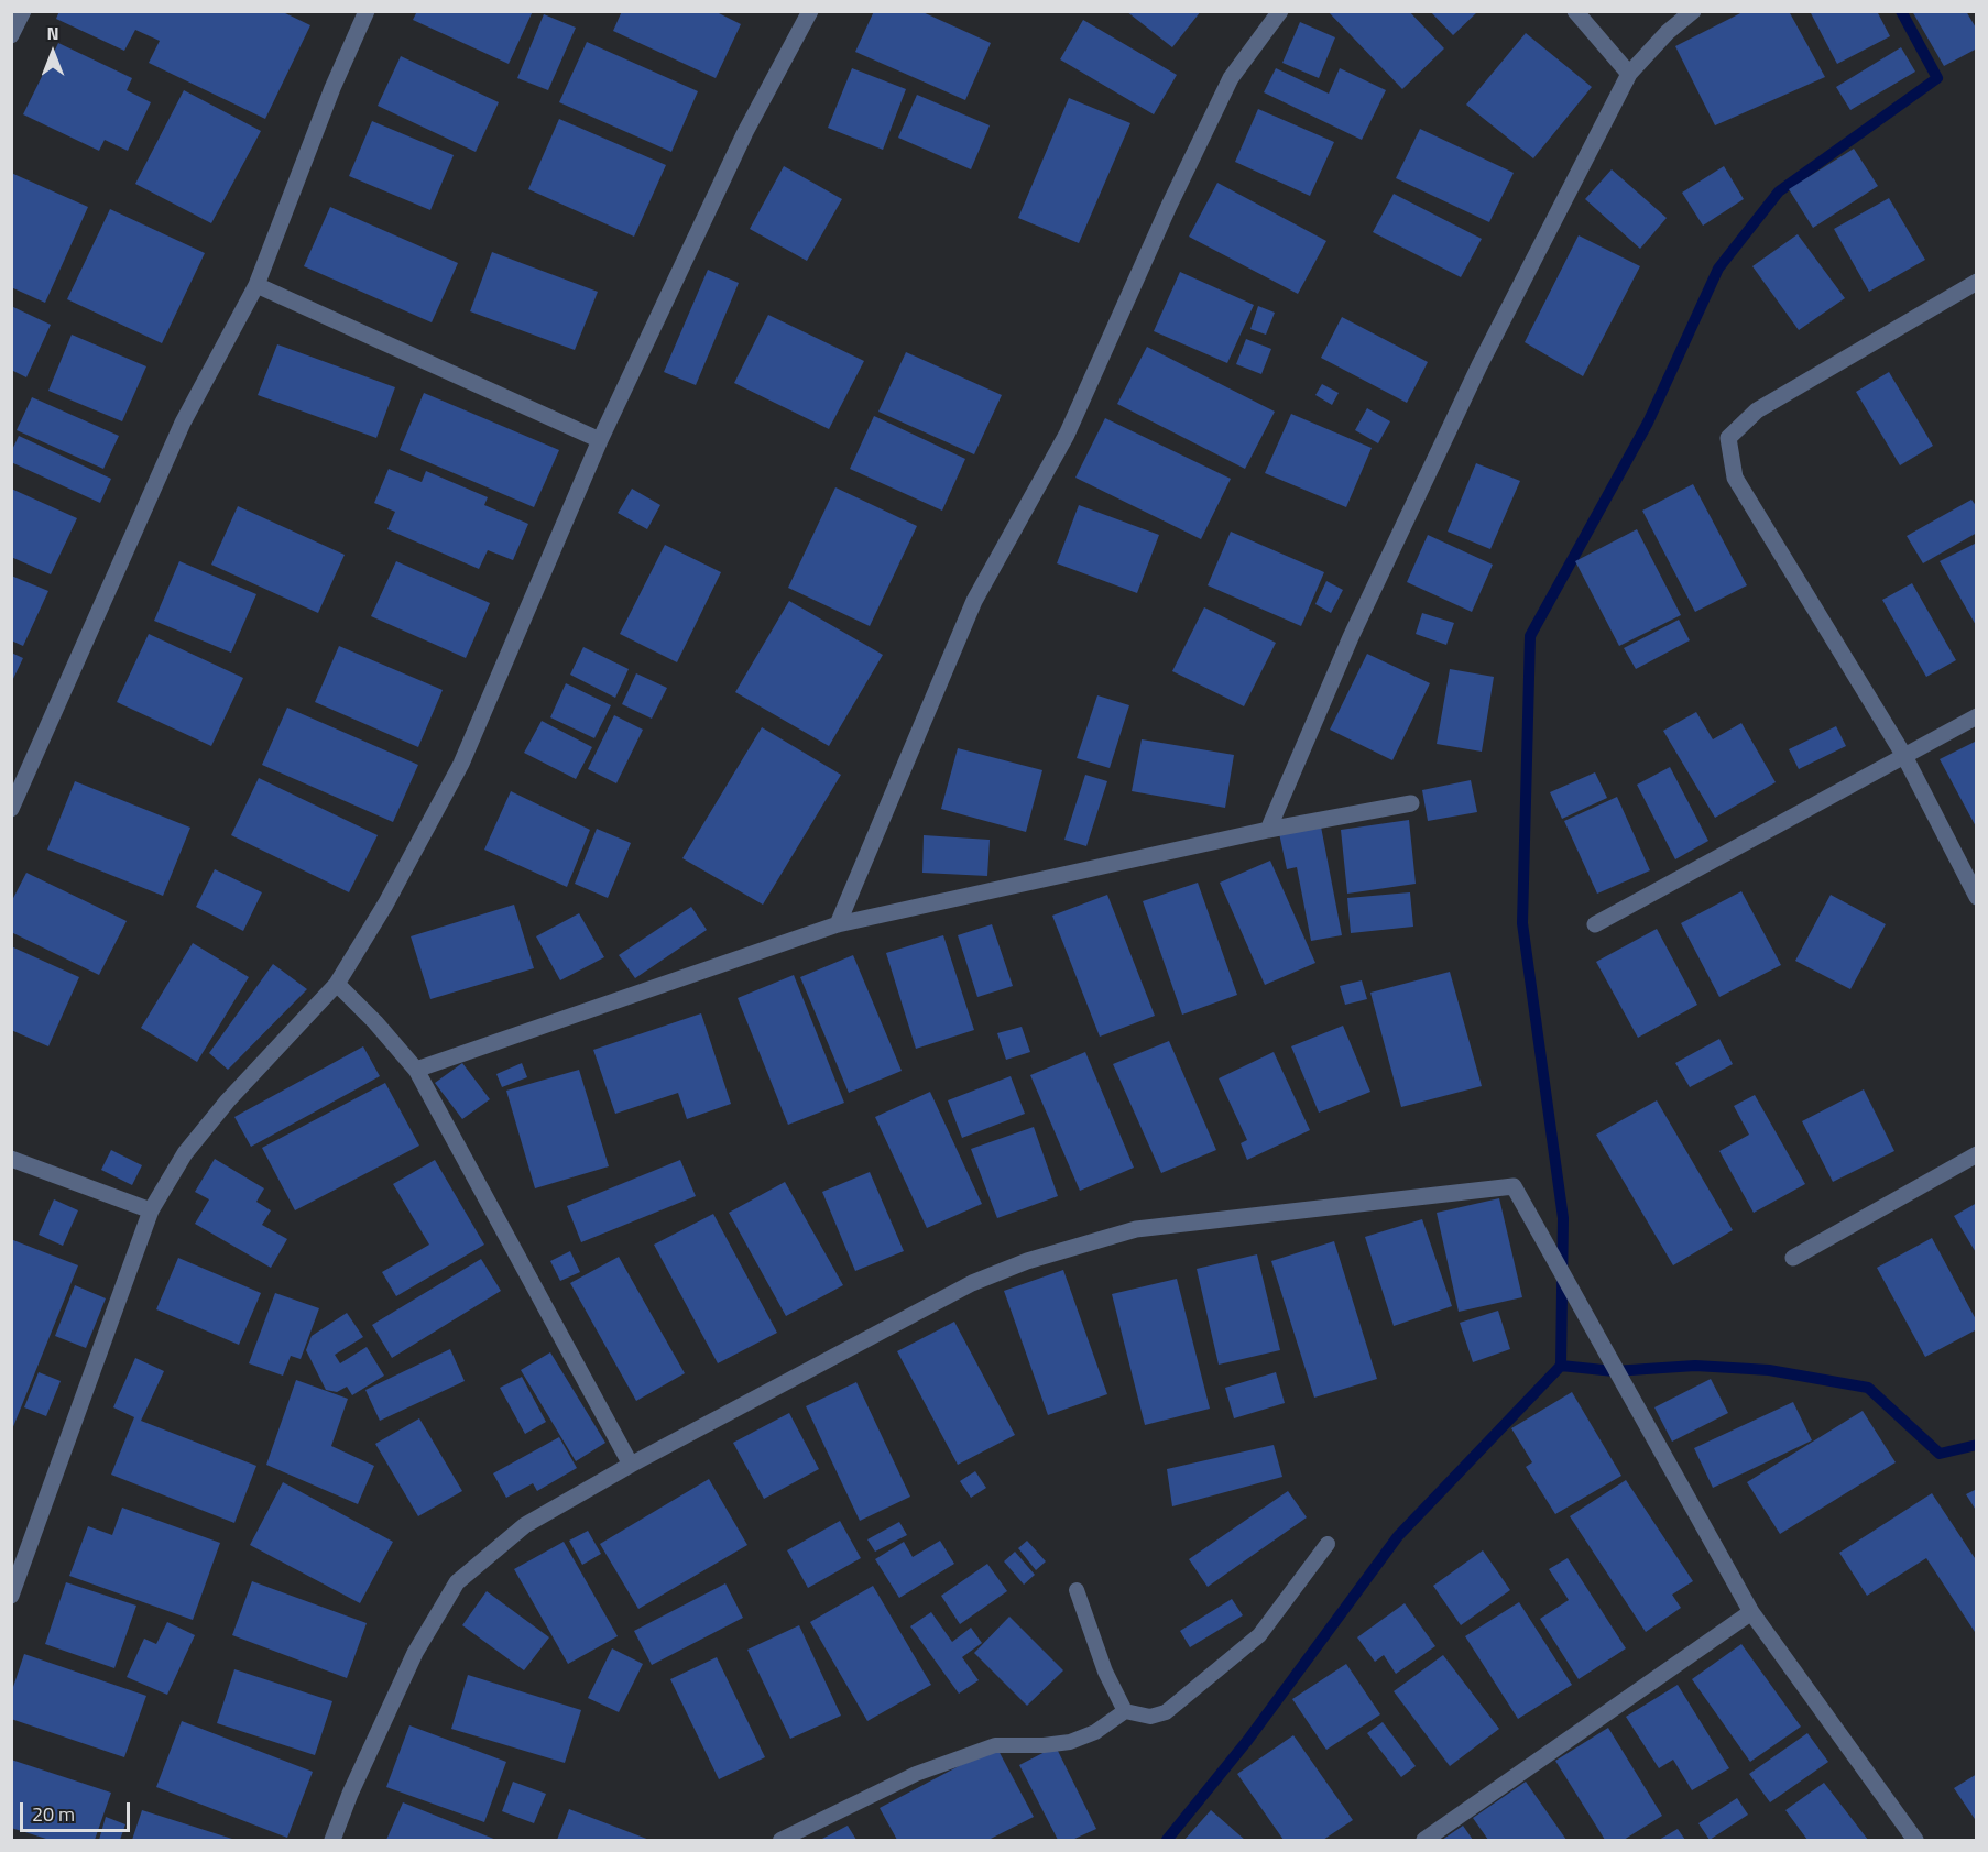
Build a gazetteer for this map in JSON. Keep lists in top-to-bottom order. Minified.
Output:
{"scale_bar":"20 m","north":"top"}
